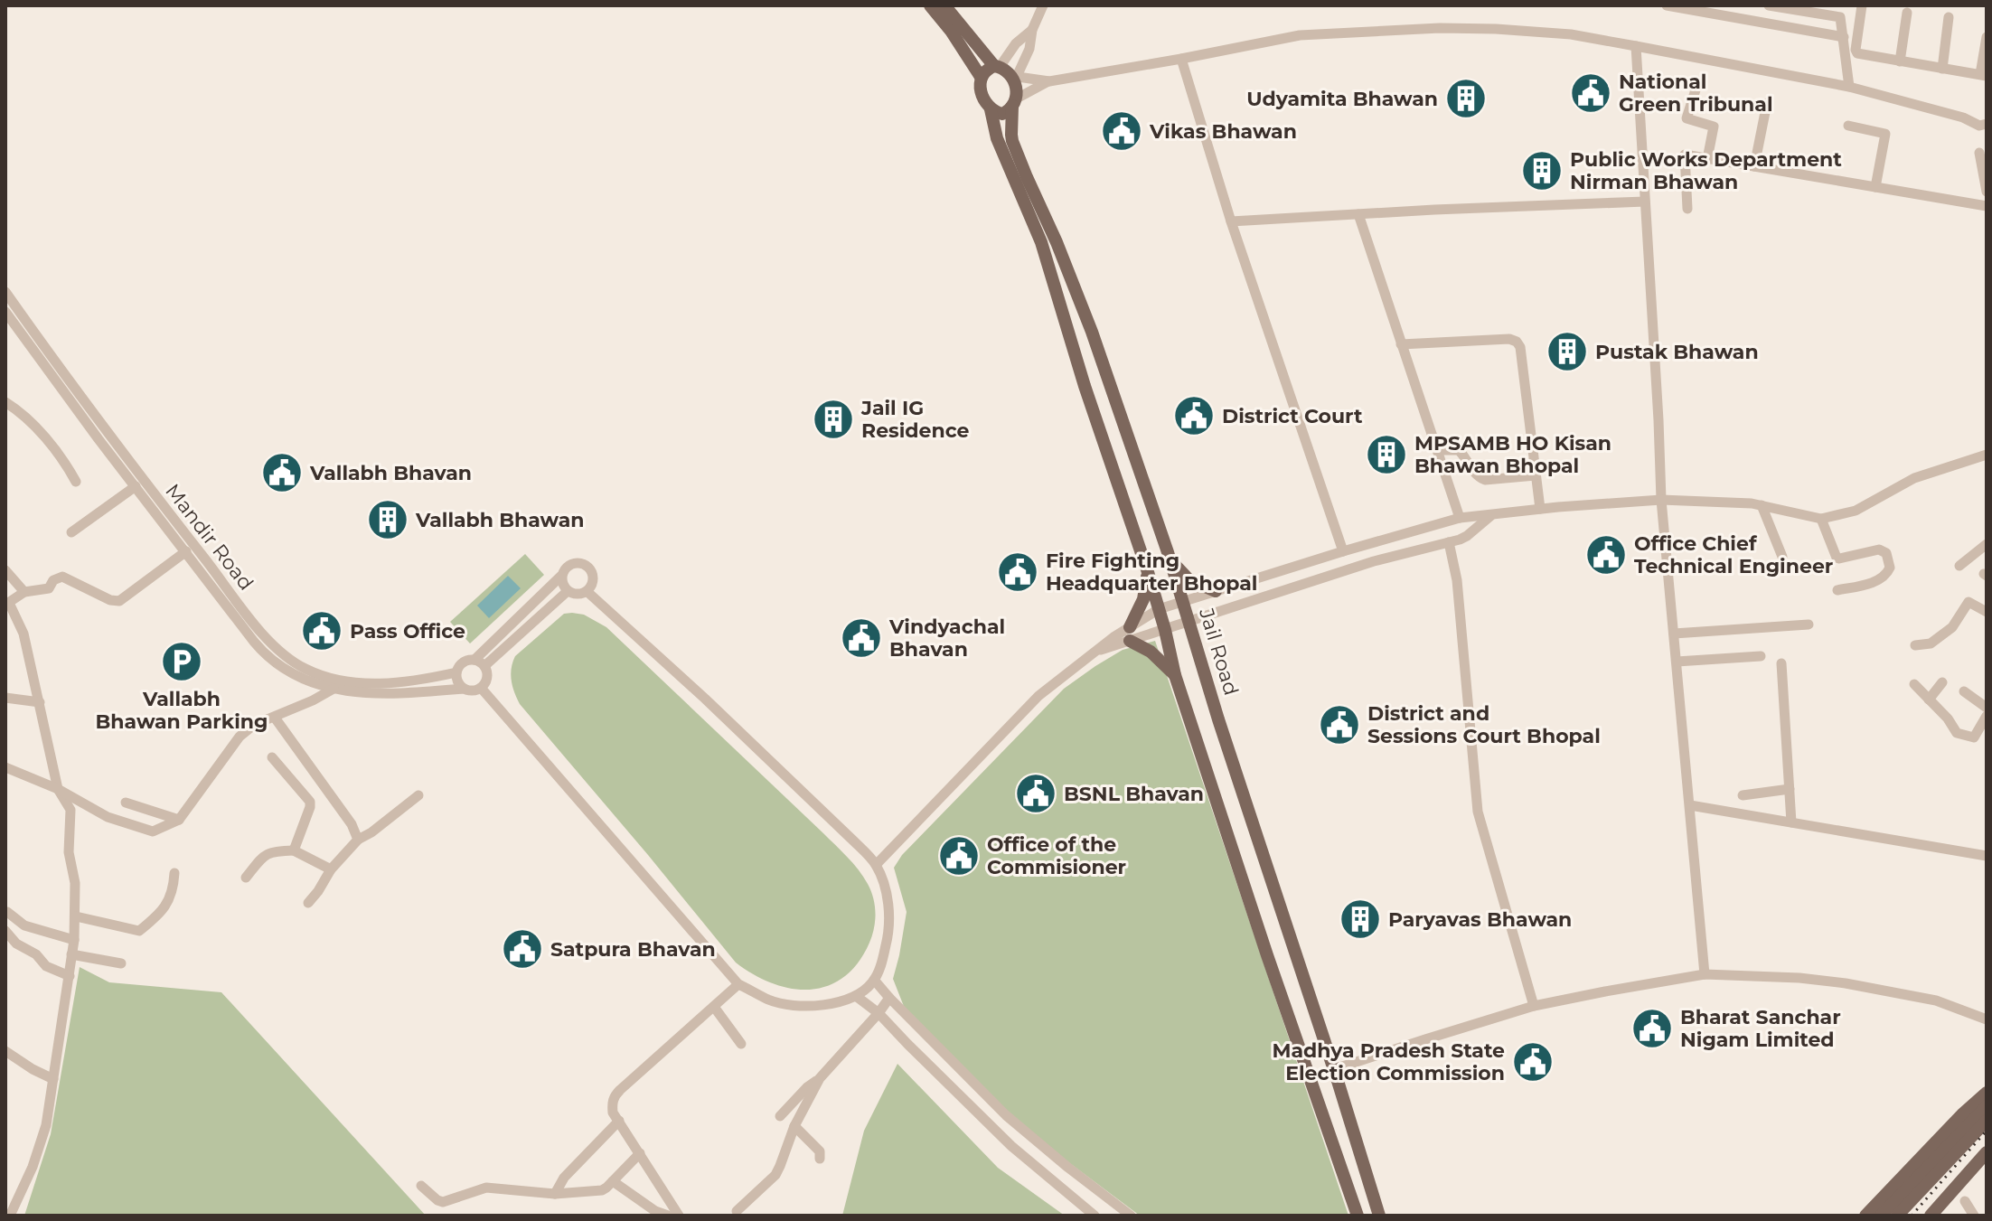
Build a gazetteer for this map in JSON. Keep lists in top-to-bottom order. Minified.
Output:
{"streets":{"main road":["Jail Road"],"street":["Mandir Road"]},"places":{"public building":["National Green Tribunal","Vikas Bhawan","District Court","Vallabh Bhavan","Office Chief Technical Engineer","Fire Fighting Headquarter Bhopal","Pass Office","Vindyachal Bhavan","District and Sessions Court Bhopal","BSNL Bhavan","Office of the Commisioner","Satpura Bhavan","Bharat Sanchar Nigam Limited","Madhya Pradesh State Election Commission"],"building":["Udyamita Bhawan","Public Works Department Nirman Bhawan","Pustak Bhawan","Jail IG Residence","MPSAMB HO Kisan Bhawan Bhopal","Vallabh Bhawan","Paryavas Bhawan"],"parking":["Vallabh Bhawan Parking"]}}
